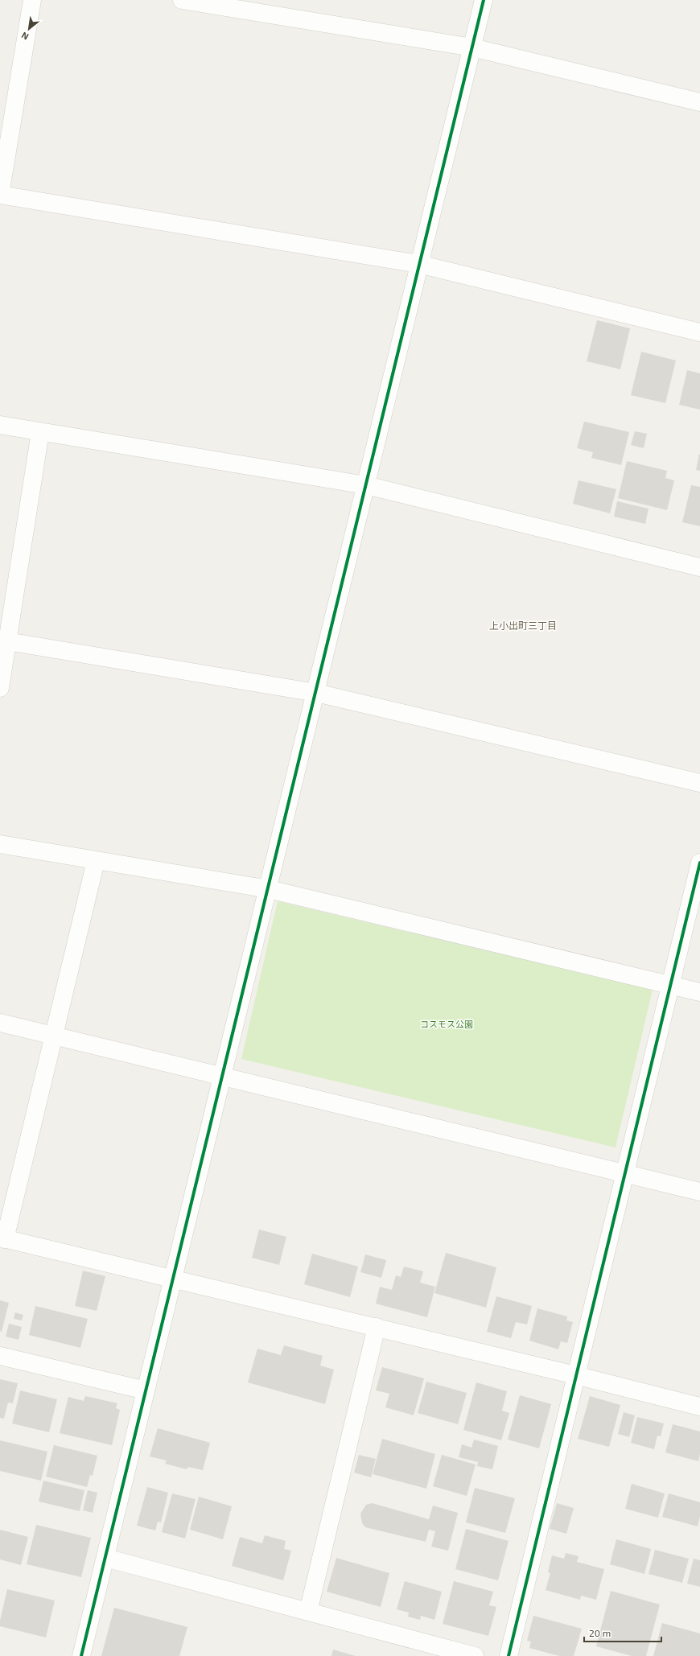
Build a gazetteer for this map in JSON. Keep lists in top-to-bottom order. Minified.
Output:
{"districts":["上小出町三丁目"],"parks":["コスモス公園"],"scale_bar":"20 m","north":"bottom left"}
